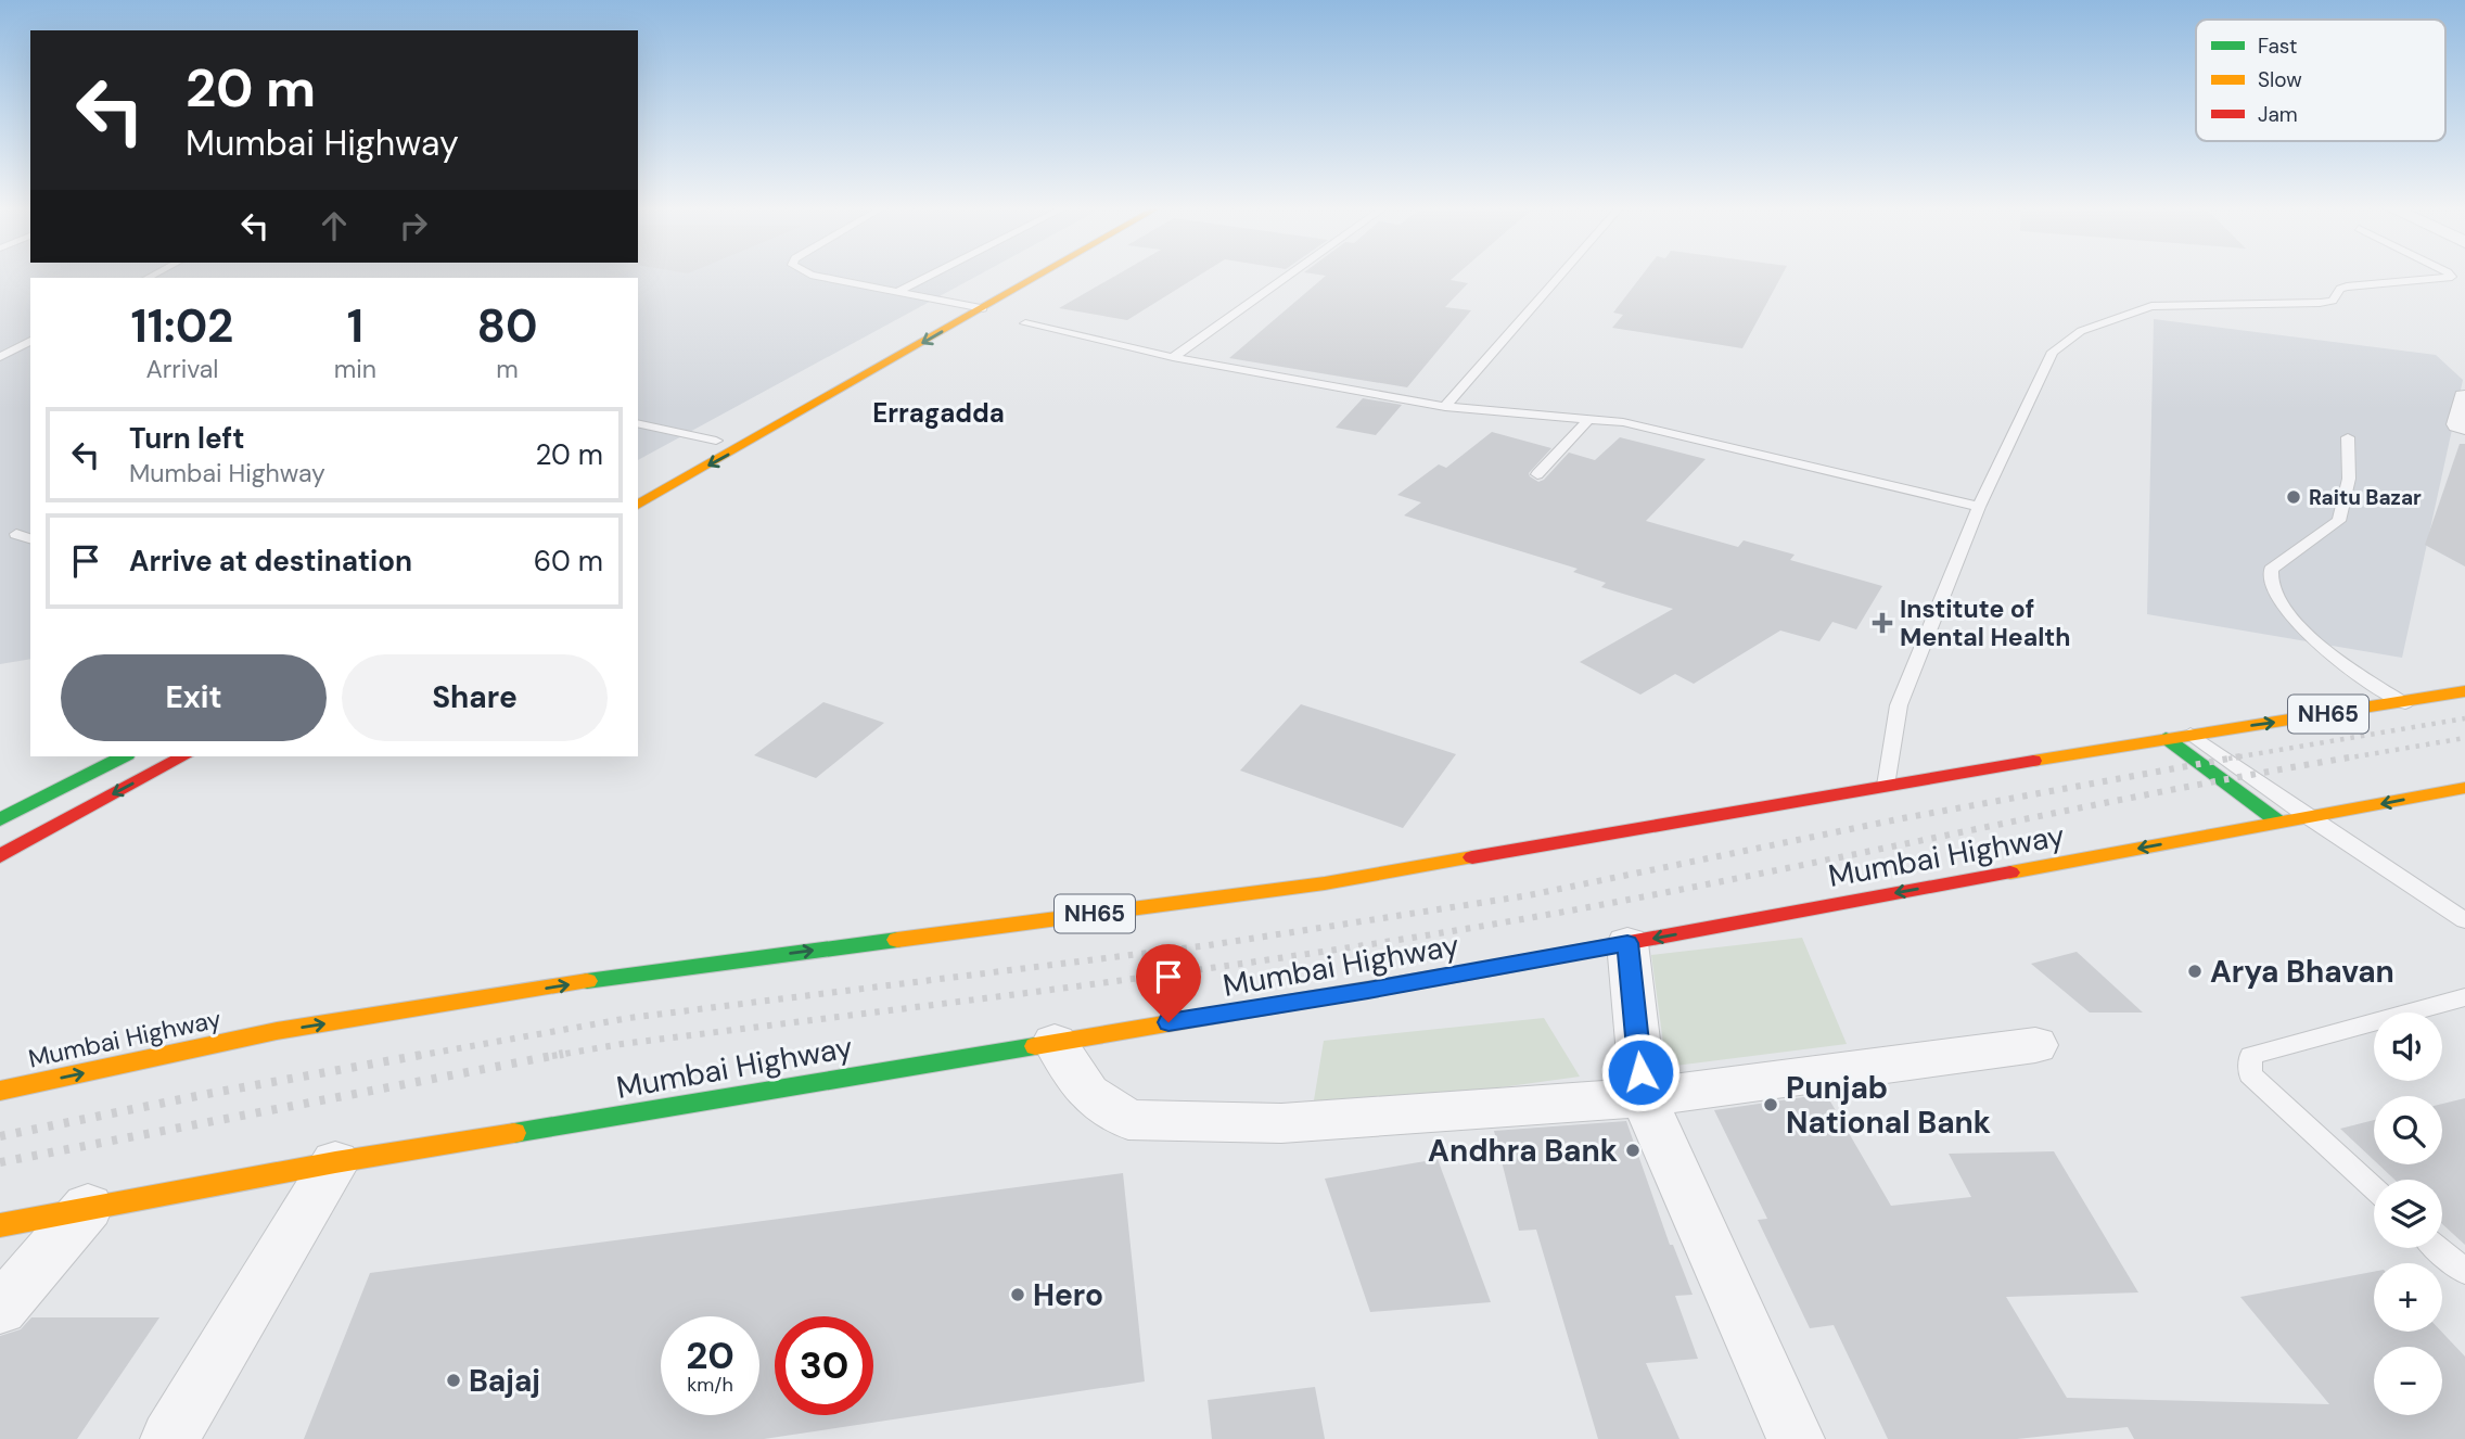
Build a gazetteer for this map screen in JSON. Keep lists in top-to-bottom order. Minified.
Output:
{"streets":{"main road":["NH65","Mumbai Highway"]},"districts":["Erragadda"],"places":{"other":["Raitu Bazar","Arya Bhavan","Punjab National Bank","Andhra Bank","Hero","Bajaj"],"health":["Institute of Mental Health"]},"legend":["Fast","Slow","Jam"],"page":{"turn":["20 m","Mumbai Highway"],"eta":["11:02","Arrival","1","min","80","m"],"list":[{"name":"Turn left","note":"Mumbai Highway","value":"20 m"},{"name":"Arrive at destination","value":"60 m"}],"buttons":["Exit","Share"],"map_buttons":["+","−"],"speed":"20 km/h","limit":"30"}}
